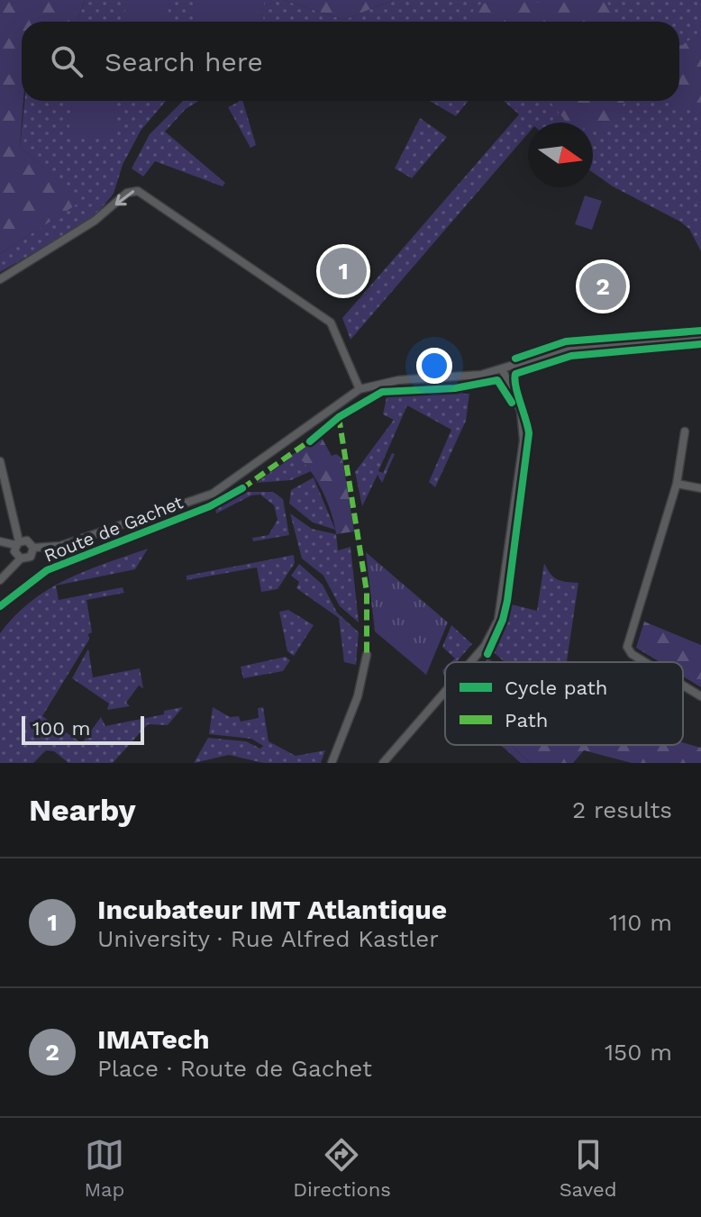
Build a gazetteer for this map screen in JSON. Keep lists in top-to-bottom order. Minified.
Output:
{"streets":{"street":["Route de Gachet"]},"legend":["Cycle path","Path"],"scale_bar":"100 m","north":"right","page":{"search":"Search here","pins":["1","2"],"scale":"100 m","heading":["Nearby","2 results"],"list":[{"mark":"1","name":"Incubateur IMT Atlantique","note":"University · Rue Alfred Kastler","value":"110 m"},{"mark":"2","name":"IMATech","note":"Place · Route de Gachet","value":"150 m"}],"nav":["Map","Directions","Saved"]}}
